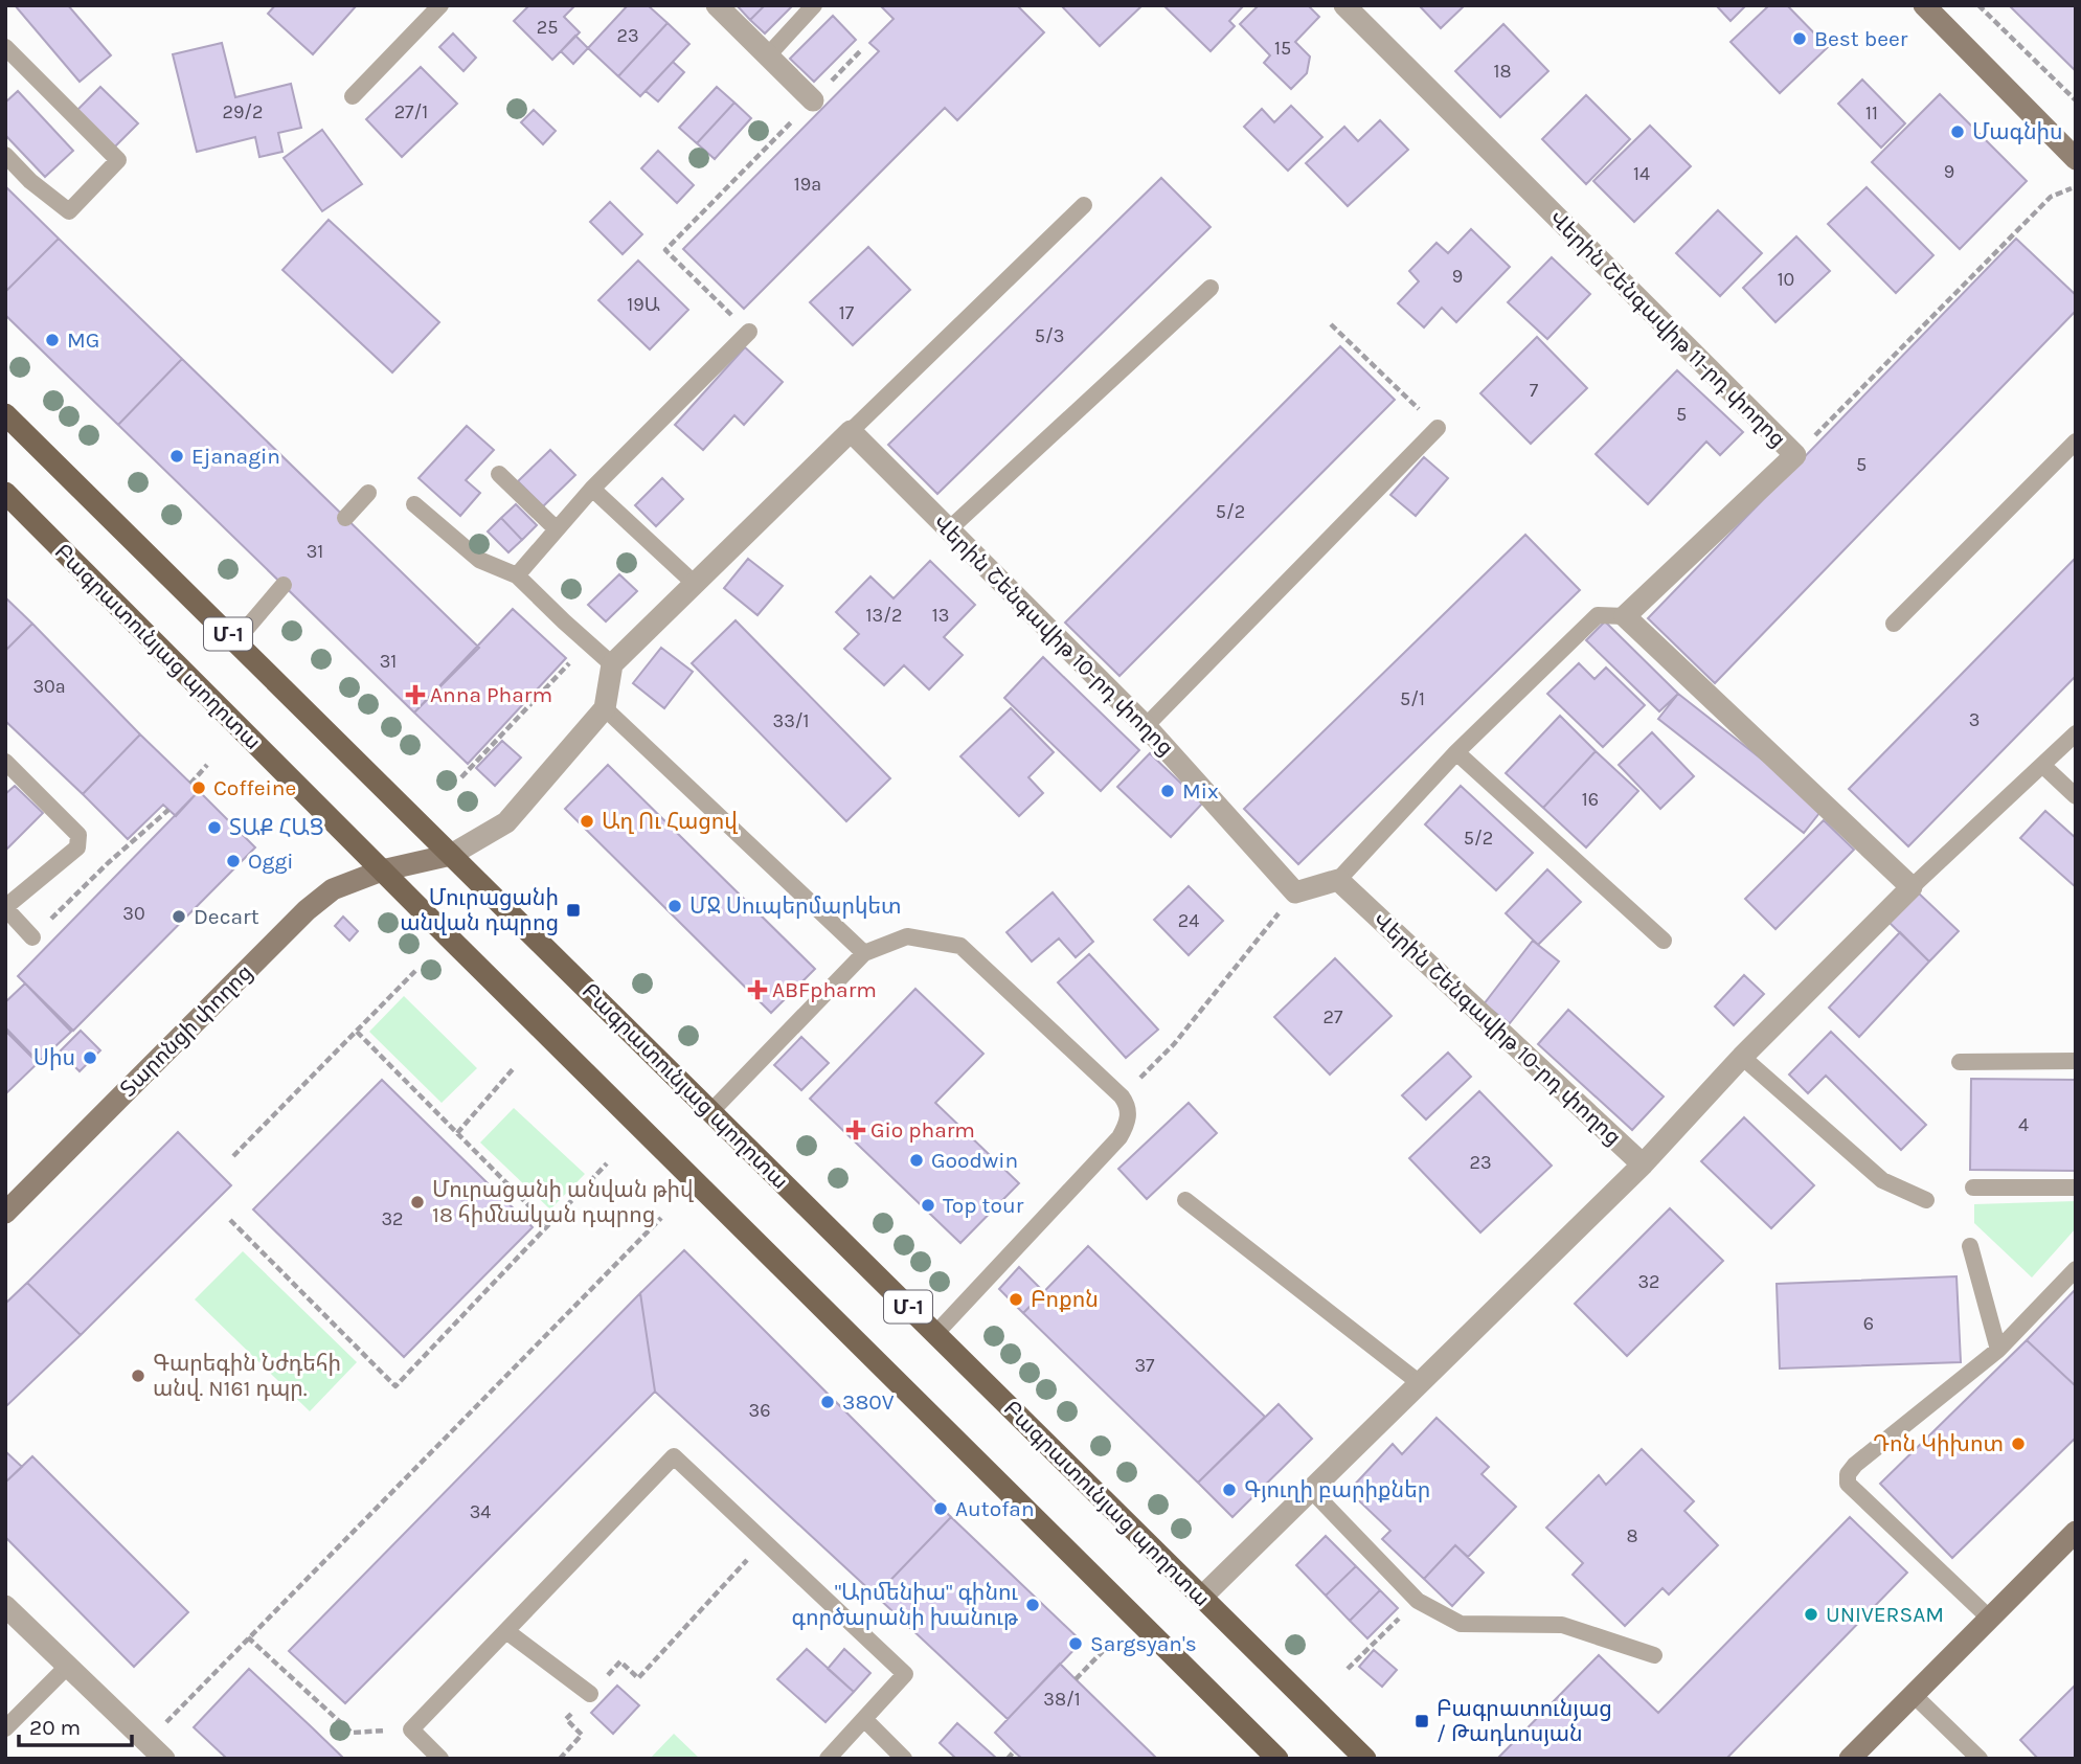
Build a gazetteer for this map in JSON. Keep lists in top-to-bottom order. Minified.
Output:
{"streets":{"main road":["Մ-1","Բագրատունյաց պողոտա"],"street":["Վերին Շենգավիթ 11-րդ փողոց","Վերին Շենգավիթ 10-րդ փողոց","Տարոնցի փողոց"]},"crossings":[["Բագրատունյաց պողոտա","Տարոնցի փողոց"]],"places":{"other":["Best beer","Մագնիս","MG","Ejanagin","Coffeine","Mix","Աղ Ու Հացով","ՏԱՔ ՀԱՑ","Oggi","ՄՋ Սուպերմարկետ","Decart","Սիս","Goodwin","Մուրացանի անվան թիվ 18 հիմնական դպրոց","Top tour","Բոքոն","Գարեգին Նժդեհի անվ. N161 դպր.","380V","Դոն Կիխոտ","Գյուղի բարիքներ","Autofan","\"Արմենիա\" գինու գործարանի խանութ","UNIVERSAM","Sargsyan's"],"health":["Anna Pharm","ABFpharm","Gio pharm"],"transit":["Մուրացանի անվան դպրոց","Բագրատունյաց / Թադևոսյան"]},"house_numbers":["25","23","15","18","29/2","27/1","11","9","14","19a","9","10","19Ա","17","5/3","7","5","5","5/2","31","13/2","13","31","30a","5/1","3","33/1","16","5/2","30","24","27","4","23","32","32","6","37","36","34","8","38/1"],"scale_bar":"20 m"}
